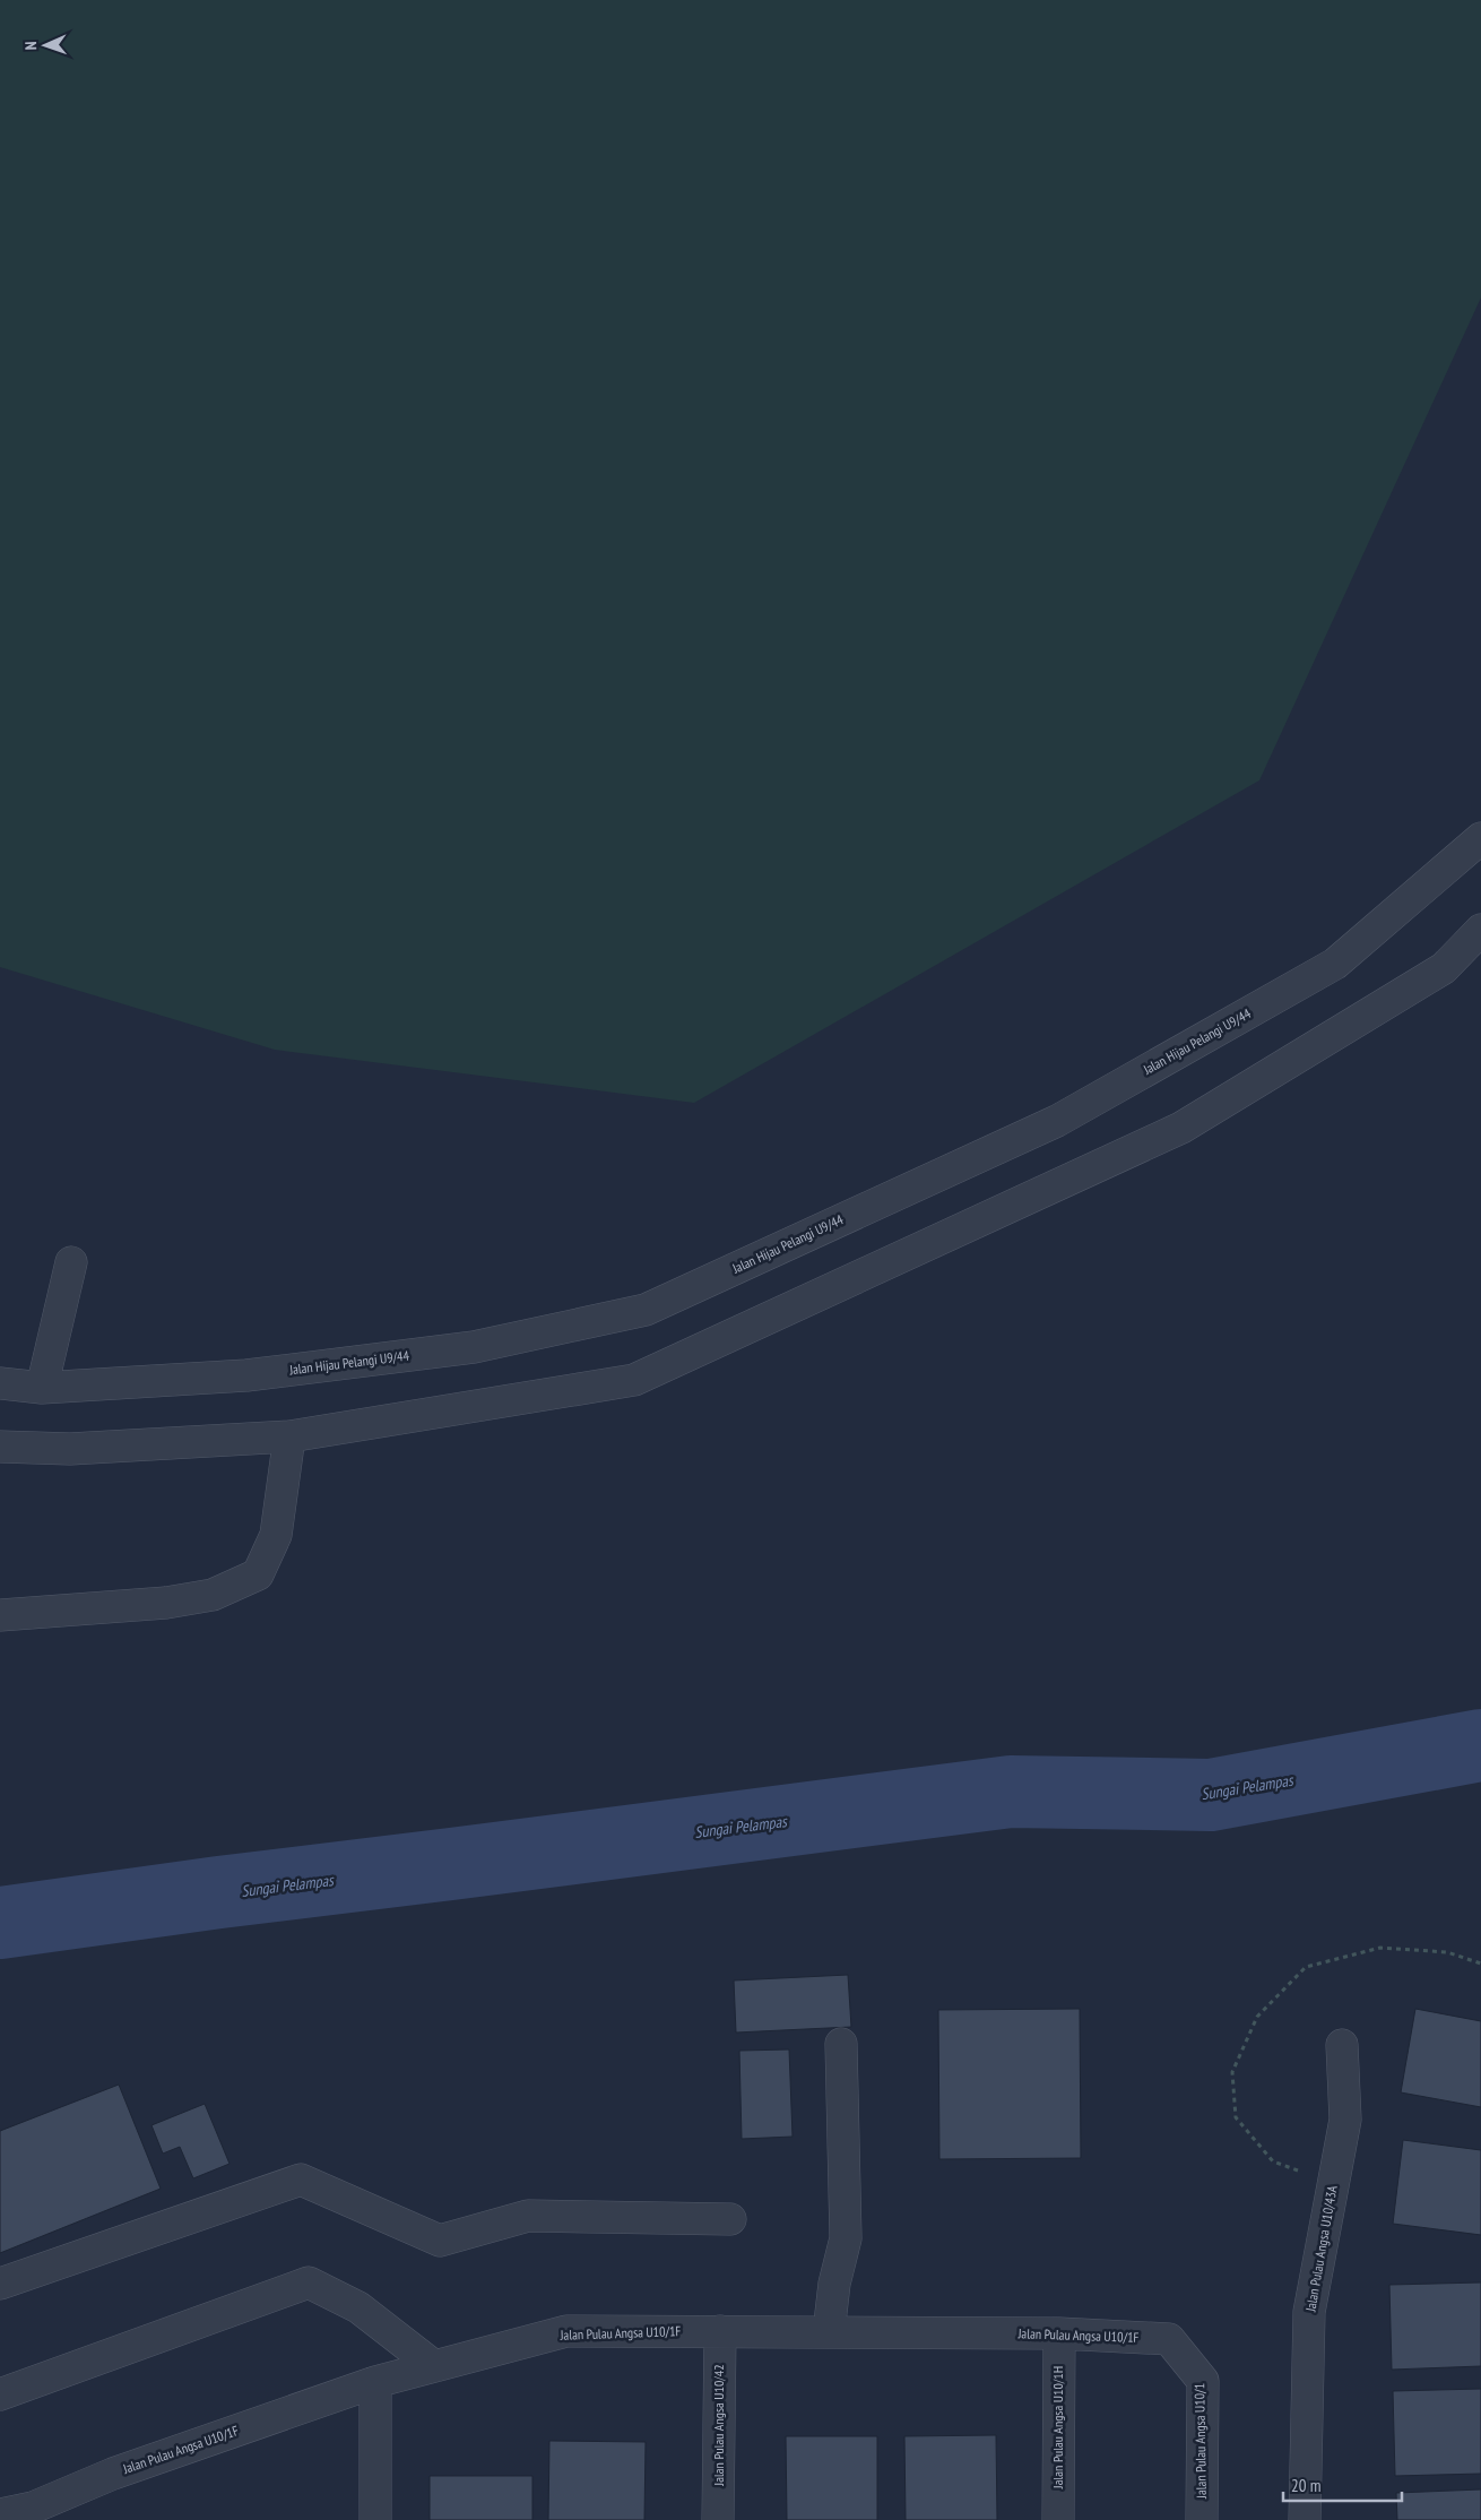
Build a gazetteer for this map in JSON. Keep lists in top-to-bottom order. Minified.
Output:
{"streets":{"street":["Jalan Hijau Pelangi U9/44","Jalan Pulau Angsa U10/43A","Jalan Pulau Angsa U10/1F","Jalan Pulau Angsa U10/42","Jalan Pulau Angsa U10/1H","Jalan Pulau Angsa U10/1"]},"crossings":[["Jalan Pulau Angsa U10/1F","Jalan Pulau Angsa U10/42"],["Jalan Pulau Angsa U10/1F","Jalan Pulau Angsa U10/1H"],["Jalan Pulau Angsa U10/1F","Jalan Pulau Angsa U10/1"]],"water":["Sungai Pelampas"],"scale_bar":"20 m","north":"left"}
